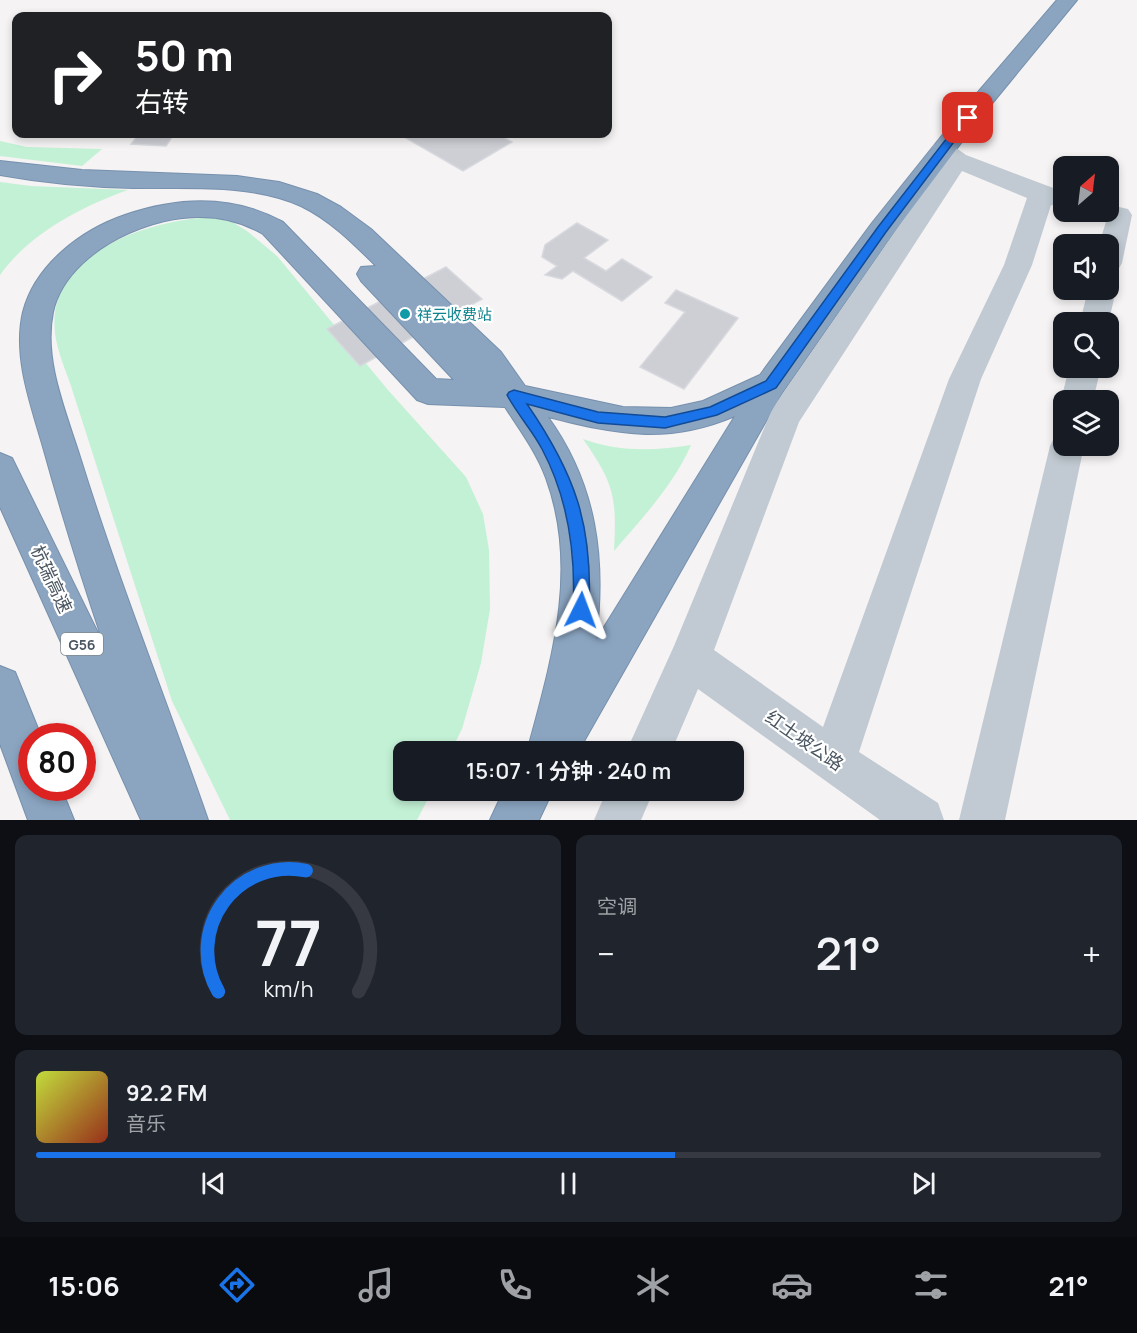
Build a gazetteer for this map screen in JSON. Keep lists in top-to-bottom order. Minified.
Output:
{"streets":{"highway":["杭瑞高速","G56"],"street":["红土坡公路"]},"places":["祥云收费站"],"north":"top right","page":{"turn":["50 m","右转"],"limit":"80","trip":"15:07 · 1 分钟 · 240 m","tile":"空调","heat":["−","21°","+"],"song":["92.2 FM","音乐"],"tabs":["15:06","21°"],"gauge":["77","km/h"]}}
